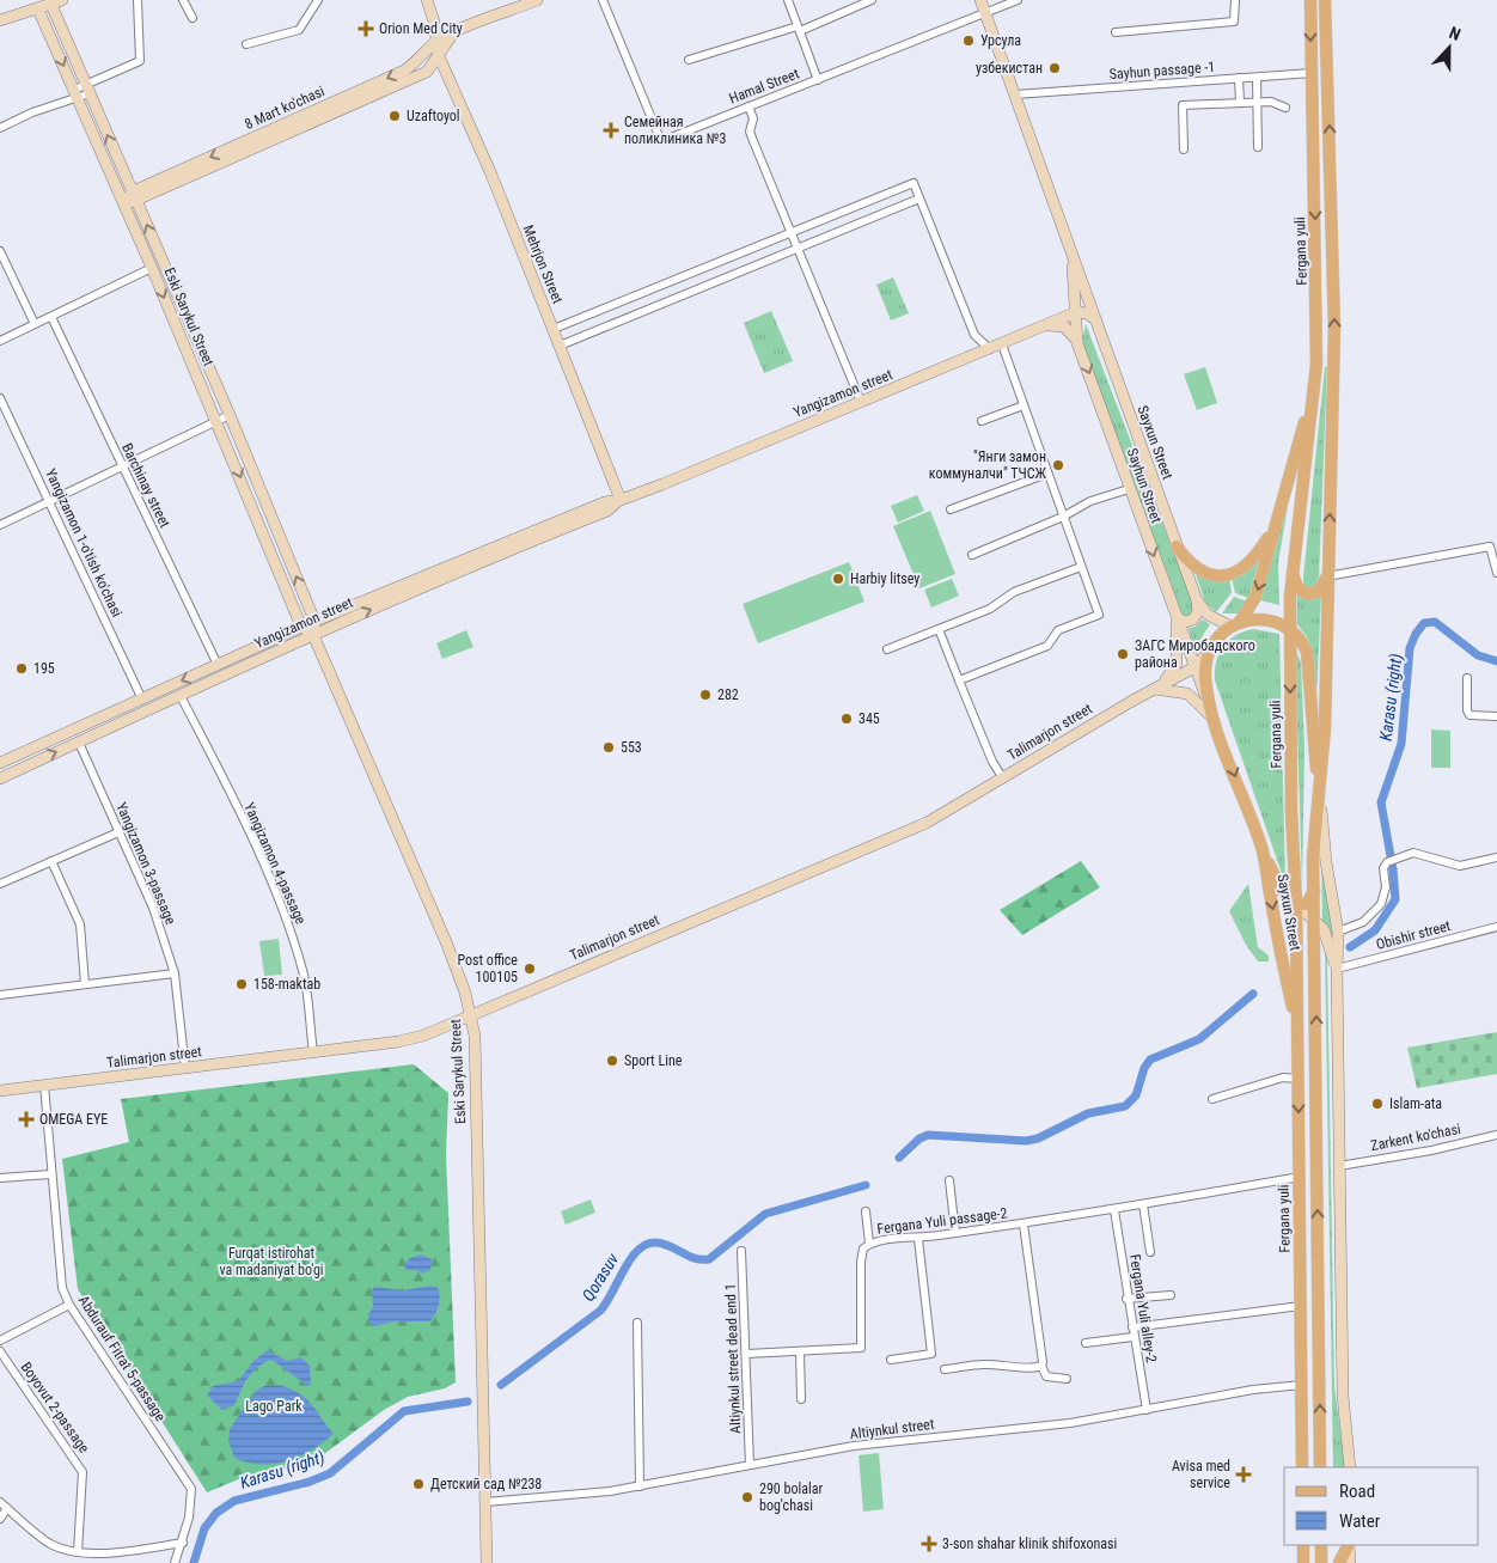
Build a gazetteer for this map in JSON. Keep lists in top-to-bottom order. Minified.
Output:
{"streets":{"main road":["8 Mart ko'chasi","Fergana yuli","Mehrjon Street","Eski Sarykul Street","Yangizamon street","Sayxun Street","Sayhun Street","Talimarjon street"],"street":["Sayhun passage -1","Hamal Street","Barchinay street","Yangizamon 1-o'tish ko'chasi","Yangizamon 3-passage","Yangizamon 4-passage","Obishir street","Zarkent ko'chasi","Fergana Yuli passage-2","Fergana Yuli alley-2","Abdurauf Fitrat 5-passage","Altiynkul street dead end 1","Boyovut 2-passage","Altiynkul street"]},"crossings":[["Sayhun passage -1","Fergana yuli"],["Sayhun passage -1","Sayxun Street"],["Hamal Street","Sayxun Street"],["8 Mart ko'chasi","Mehrjon Street"],["8 Mart ko'chasi","Eski Sarykul Street"],["Fergana yuli","Sayxun Street"],["Fergana yuli","Fergana Yuli passage-2"],["Fergana yuli","Altiynkul street"],["Mehrjon Street","Yangizamon street"],["Eski Sarykul Street","Yangizamon street"],["Eski Sarykul Street","Talimarjon street"],["Eski Sarykul Street","Altiynkul street"],["Yangizamon street","Sayxun Street"],["Yangizamon street","Barchinay street"],["Yangizamon street","Sayhun Street"],["Yangizamon street","Yangizamon 1-o'tish ko'chasi"],["Yangizamon street","Yangizamon 3-passage"],["Yangizamon street","Yangizamon 4-passage"],["Sayxun Street","Sayhun Street"],["Sayxun Street","Talimarjon street"],["Sayhun Street","Talimarjon street"],["Talimarjon street","Yangizamon 3-passage"],["Talimarjon street","Yangizamon 4-passage"],["Talimarjon street","Abdurauf Fitrat 5-passage"],["Fergana Yuli passage-2","Fergana Yuli alley-2"],["Fergana Yuli passage-2","Altiynkul street dead end 1"],["Fergana Yuli alley-2","Altiynkul street"],["Altiynkul street dead end 1","Altiynkul street"]],"one_way":["Sayhun Street"],"water":["Karasu (right)","Qorasuv"],"parks":["Furqat istirohat va madaniyat bo'gi","Lago Park"],"places":{"health":["Orion Med City","Семейная поликлиника №3","OMEGA EYE","Avisa med service","3-son shahar klinik shifoxonasi"],"other":["Урсула","узбекистан","Uzaftoyol","\"Янги замон коммуналчи\" ТЧСЖ","Harbiy litsey","ЗАГС Миробадского района","195","282","345","553","Post office 100105","158-maktab","Sport Line","Islam-ata","Детский сад №238","290 bolalar bog'chasi"]},"legend":["Road","Water"],"north":"top"}
